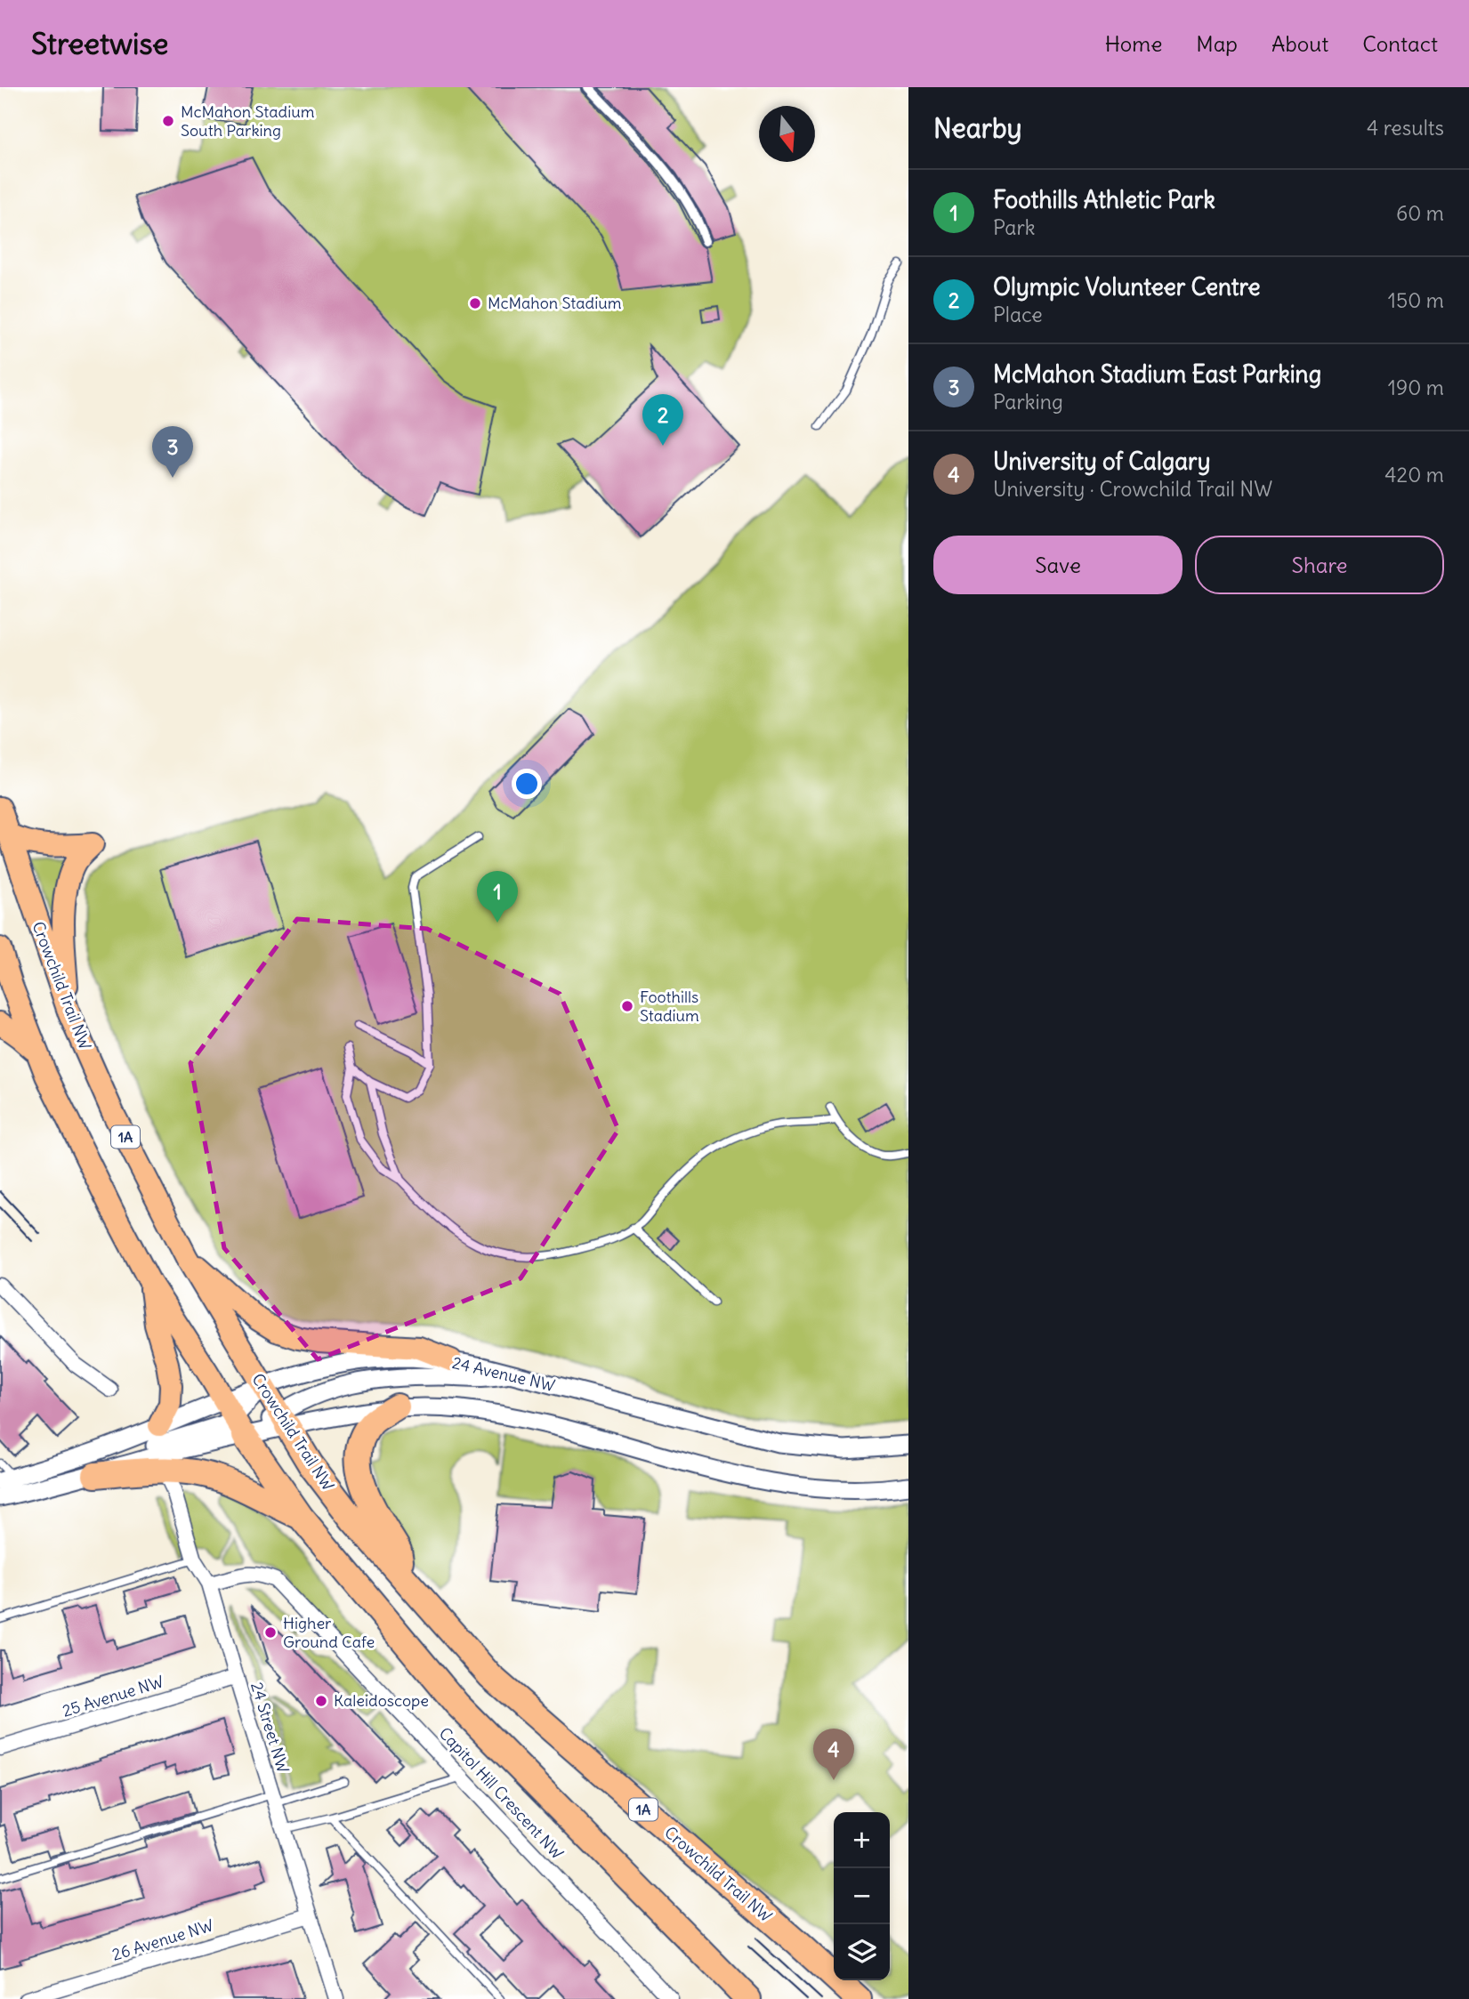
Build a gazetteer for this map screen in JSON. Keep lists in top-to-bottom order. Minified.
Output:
{"streets":{"highway":["Crowchild Trail NW","1A"],"street":["24 Avenue NW","25 Avenue NW","24 Street NW","Capitol Hill Crescent NW","26 Avenue NW"]},"crossings":[["Crowchild Trail NW","24 Avenue NW"],["25 Avenue NW","24 Street NW"],["24 Street NW","Capitol Hill Crescent NW"],["24 Street NW","26 Avenue NW"]],"places":["McMahon Stadium South Parking","McMahon Stadium","Foothills Stadium","Higher Ground Cafe","Kaleidoscope"],"north":"bottom","page":{"header":"Streetwise","nav":["Home","Map","About","Contact"],"heading":["Nearby","4 results"],"list":[{"mark":"1","name":"Foothills Athletic Park","note":"Park","value":"60 m"},{"mark":"2","name":"Olympic Volunteer Centre","note":"Place","value":"150 m"},{"mark":"3","name":"McMahon Stadium East Parking","note":"Parking","value":"190 m"},{"mark":"4","name":"University of Calgary","note":"University · Crowchild Trail NW","value":"420 m"}],"pins":["2","3","1","4"],"buttons":["Save","Share"],"map_buttons":["+","−"]}}
